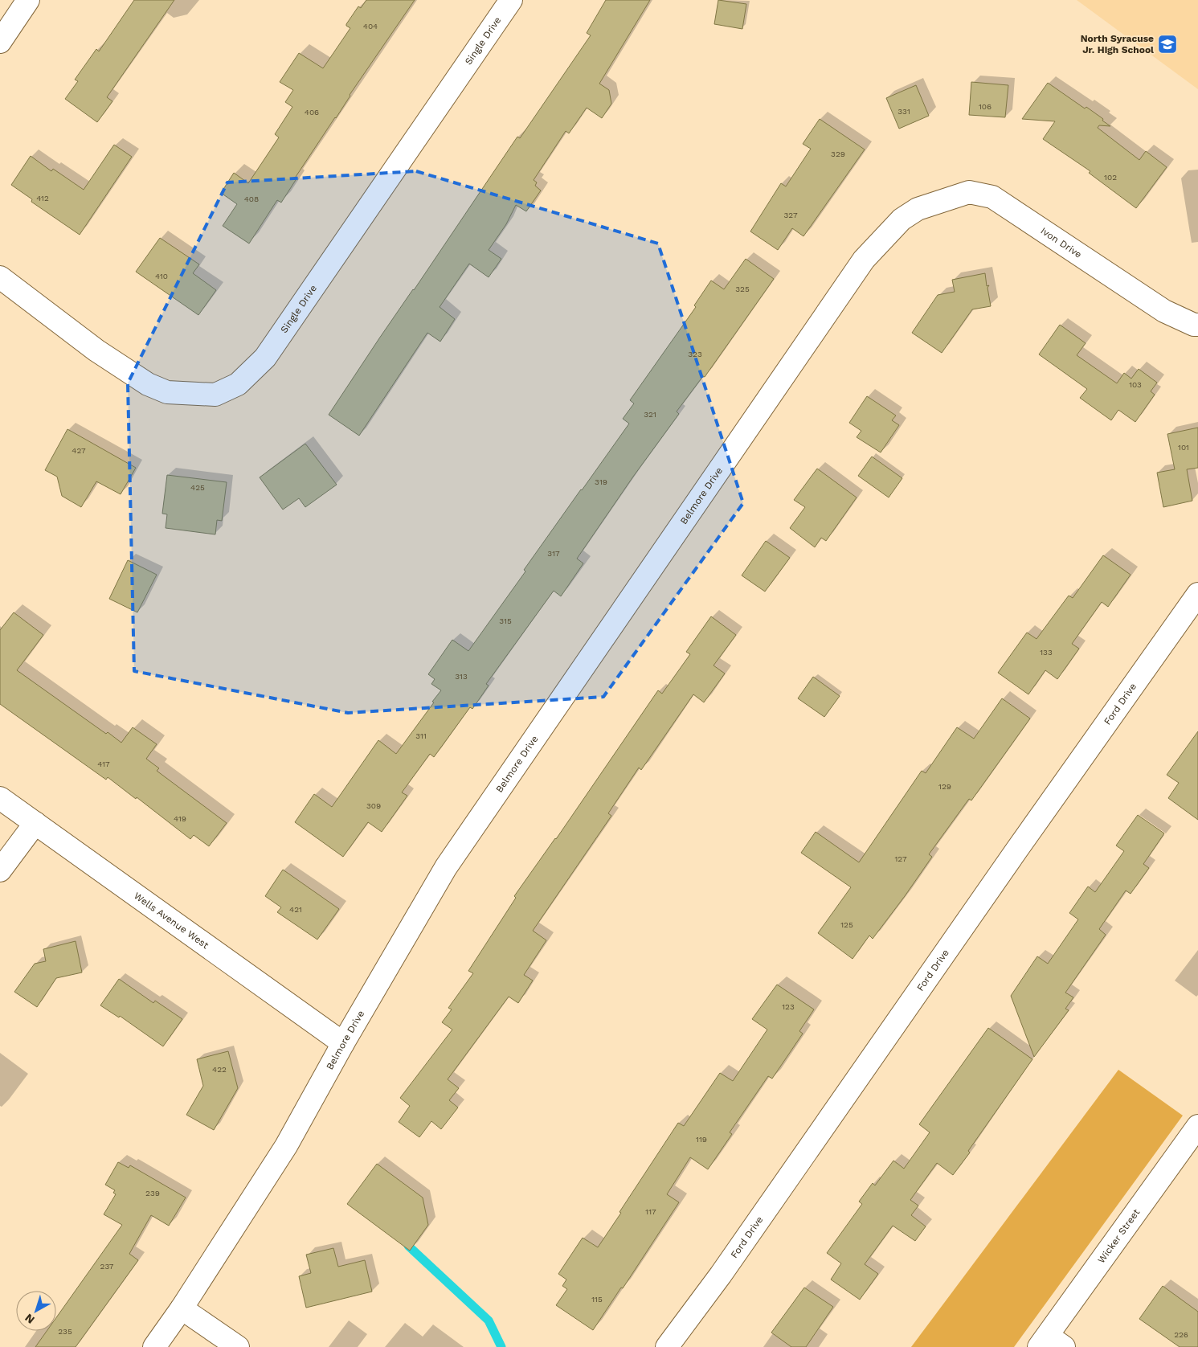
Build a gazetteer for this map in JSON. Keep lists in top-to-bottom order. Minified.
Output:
{"streets":{"street":["Single Drive","Ivon Drive","Belmore Drive","Ford Drive","Wells Avenue West","Wicker Street"]},"crossings":[["Ivon Drive","Belmore Drive"],["Belmore Drive","Wells Avenue West"]],"places":{"school or university":["North Syracuse Jr. High School"]},"house_numbers":["404","106","331","406","329","102","412","408","327","410","325","323","103","321","101","427","319","425","317","315","133","313","311","417","129","309","419","127","421","125","123","422","119","239","117","237","115","235","226"],"north":"bottom left"}
